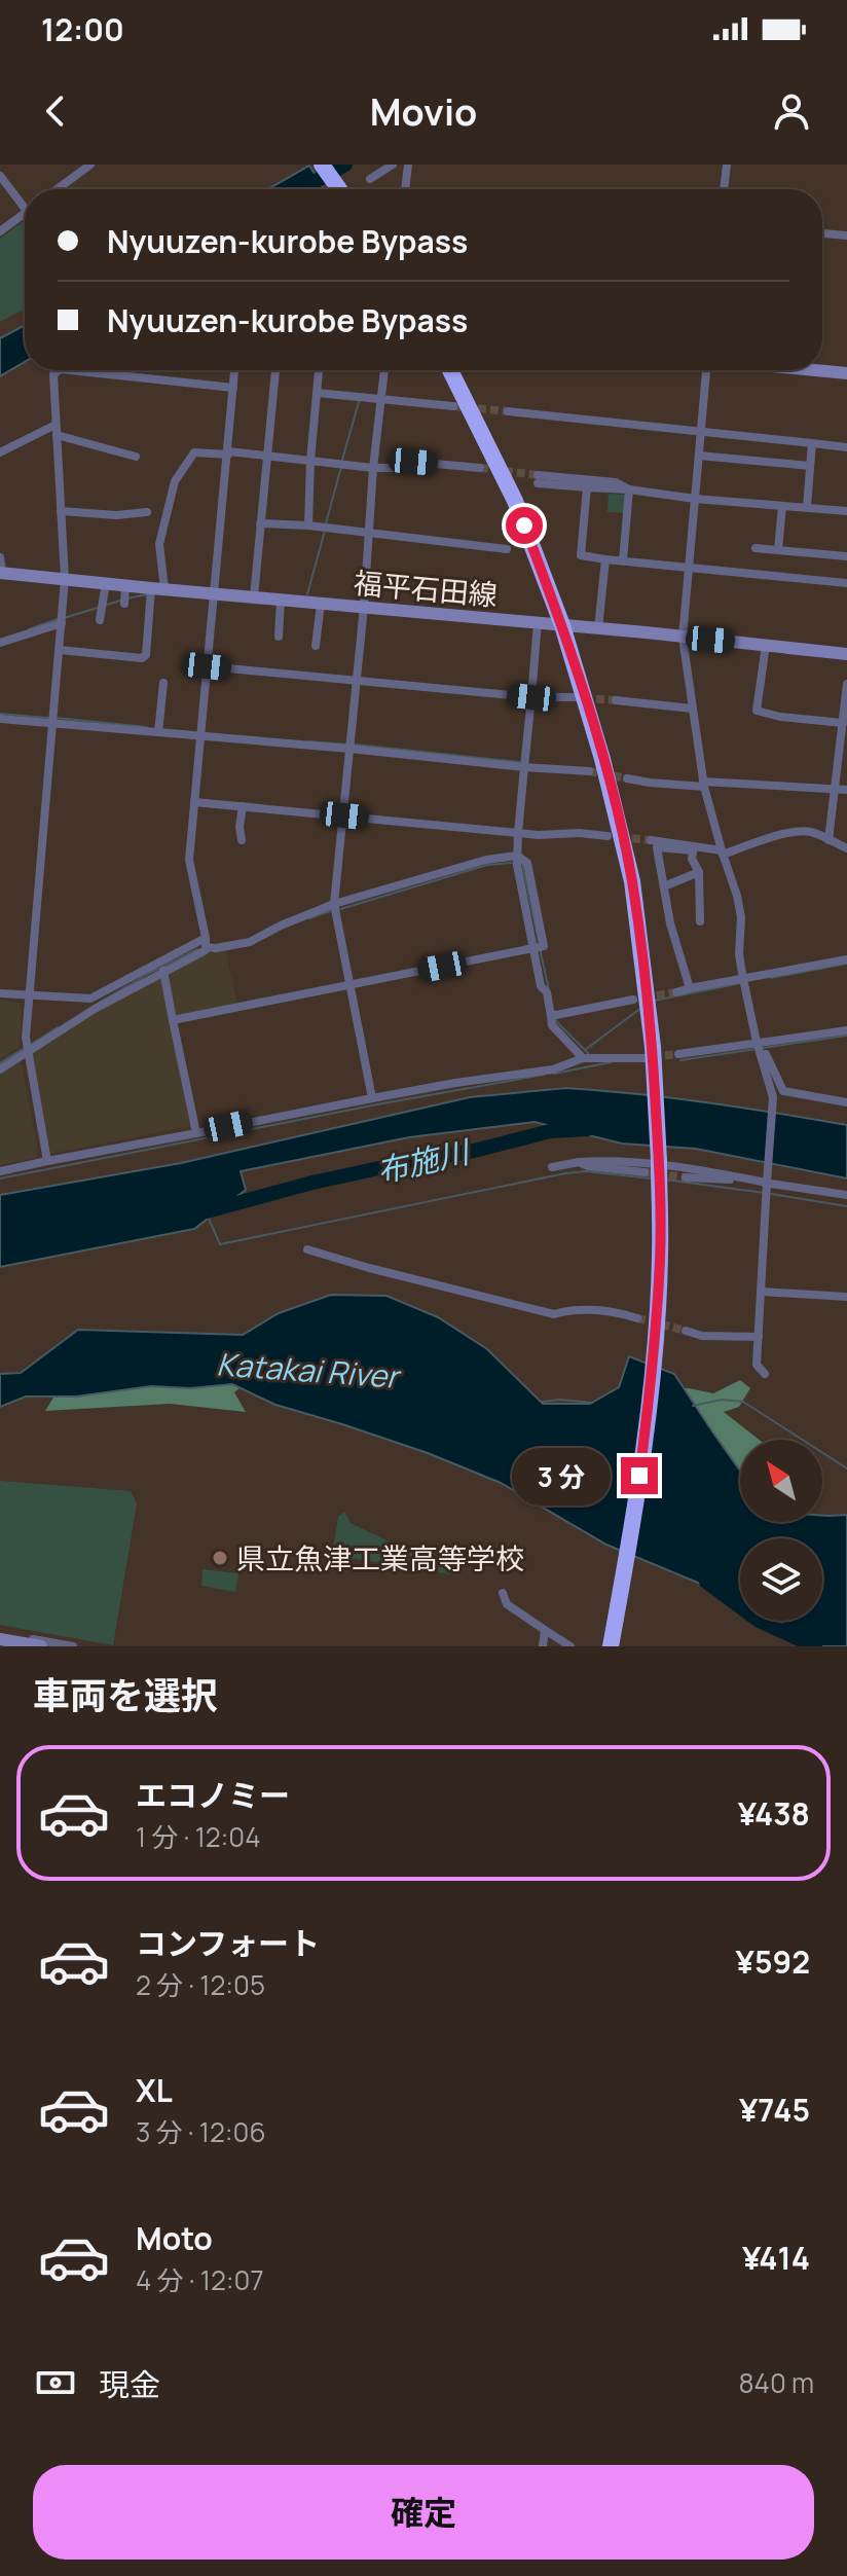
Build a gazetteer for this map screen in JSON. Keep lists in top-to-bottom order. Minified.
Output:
{"streets":{"main road":["福平石田線"]},"water":["布施川","Katakai River"],"places":["県立魚津工業高等学校"],"north":"top left","page":{"status":"12:00","header":"Movio","banner":["Nyuuzen-kurobe Bypass","Nyuuzen-kurobe Bypass"],"bubble":"3 分","heading":"車両を選択","list":[{"name":"エコノミー","note":"1 分 · 12:04","value":"¥438"},{"name":"コンフォート","note":"2 分 · 12:05","value":"¥592"},{"name":"XL","note":"3 分 · 12:06","value":"¥745"},{"name":"Moto","note":"4 分 · 12:07","value":"¥414"}],"pay":["現金","840 m"],"buttons":"確定"}}
